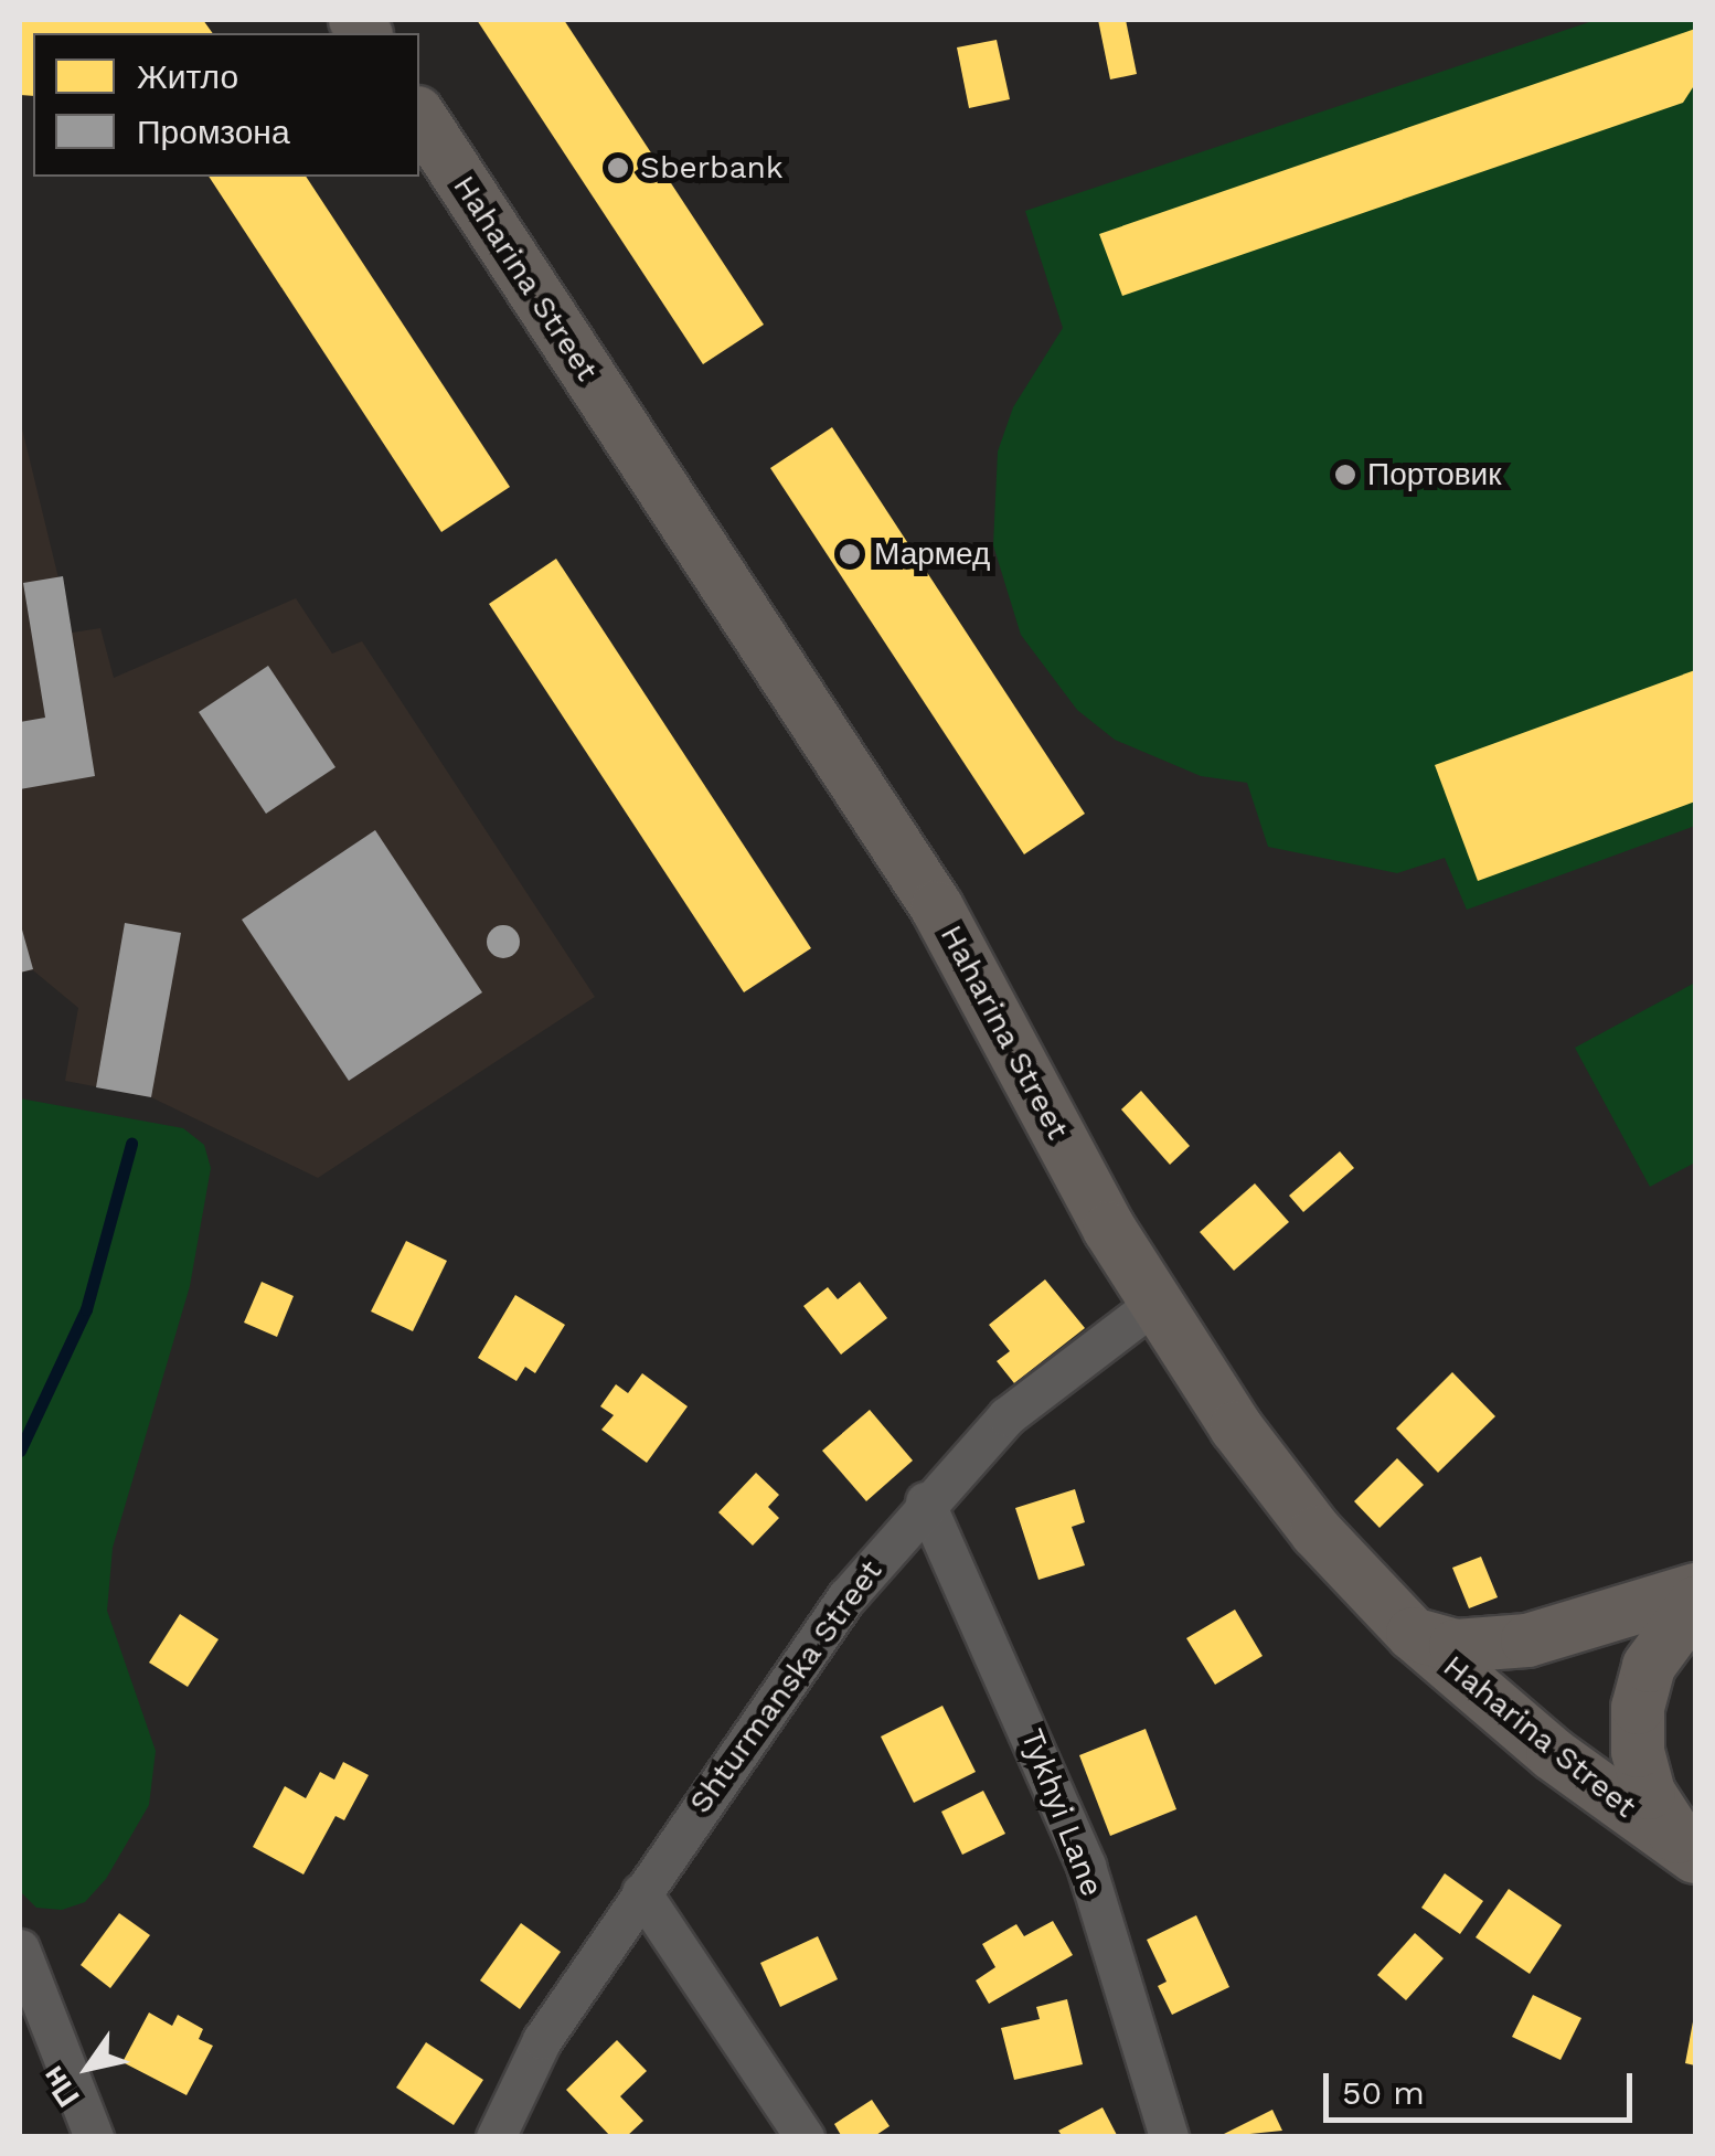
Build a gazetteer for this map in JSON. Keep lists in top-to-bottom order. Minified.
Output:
{"streets":{"street":["Haharina Street","Shturmanska Street","Tykhyi Lane"]},"crossings":[["Haharina Street","Shturmanska Street"],["Shturmanska Street","Tykhyi Lane"]],"places":["Sberbank","Портовик","Мармед"],"legend":["Житло","Промзона"],"scale_bar":"50 m","north":"bottom left"}
